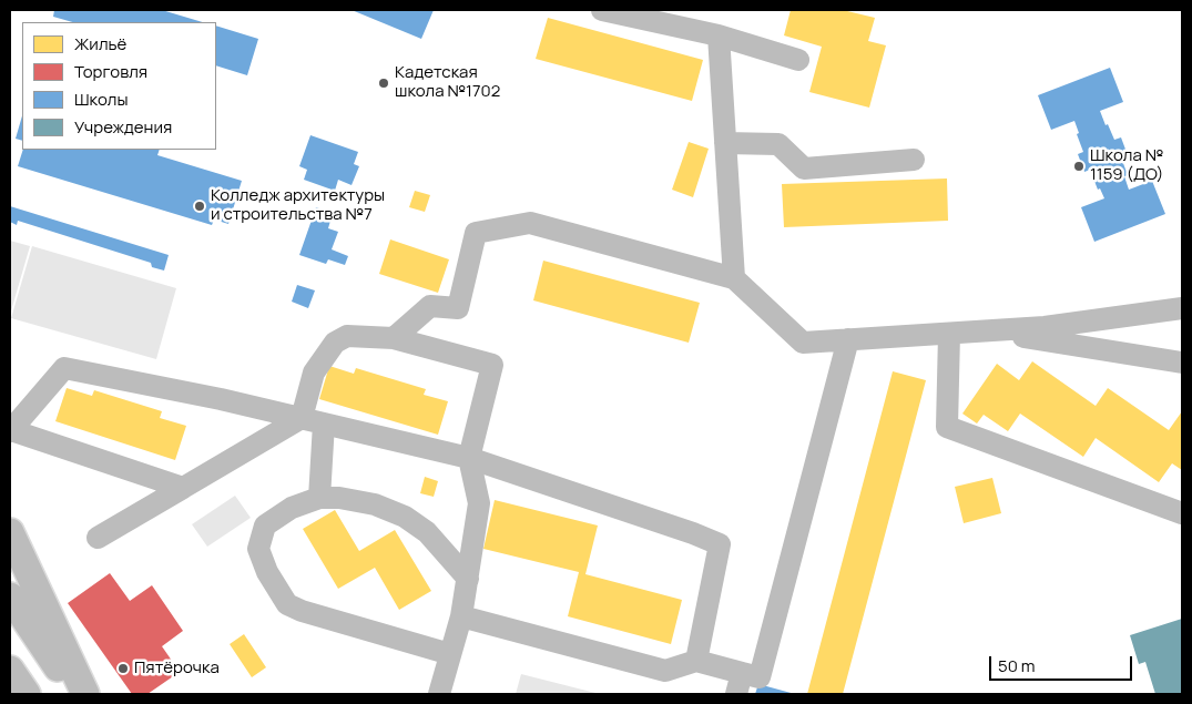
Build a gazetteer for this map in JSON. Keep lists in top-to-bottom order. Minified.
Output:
{"places":["Кадетская школа №1702","Школа № 1159 (ДО)","Колледж архитектуры и строительства №7","Пятёрочка"],"legend":["Жильё","Торговля","Школы","Учреждения"],"scale_bar":"50 m"}
